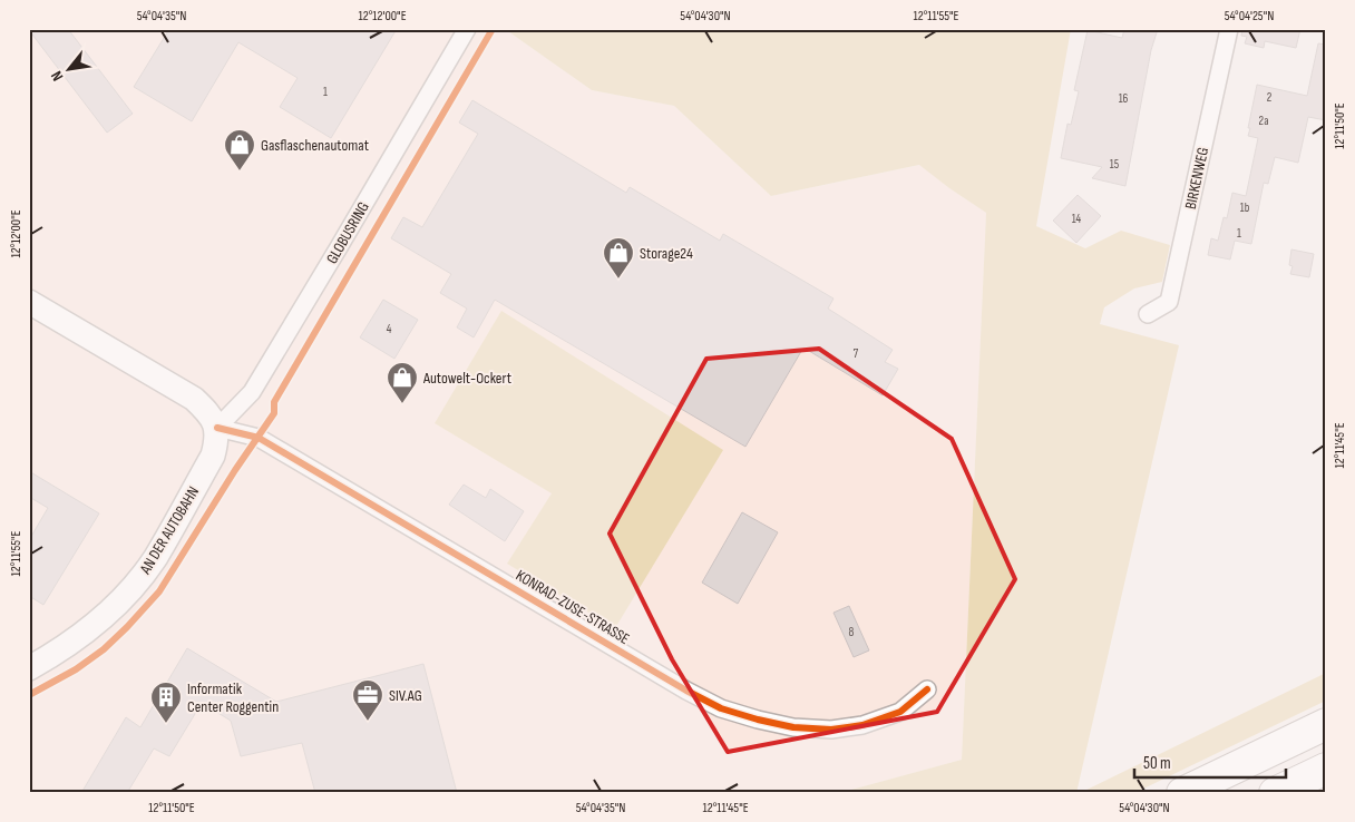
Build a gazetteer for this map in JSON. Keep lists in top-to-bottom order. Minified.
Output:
{"streets":{"street":["BIRKENWEG","GLOBUSRING","AN DER AUTOBAHN","KONRAD-ZUSE-STRASSE"]},"crossings":[["GLOBUSRING","AN DER AUTOBAHN"],["GLOBUSRING","KONRAD-ZUSE-STRASSE"],["AN DER AUTOBAHN","KONRAD-ZUSE-STRASSE"]],"places":{"shop":["Gasflaschenautomat","Storage24","Autowelt-Ockert"],"office":["SIV.AG"],"building":["Informatik Center Roggentin"]},"house_numbers":["1","2","16","2a","15","1b","14","1","4","7","8"],"scale_bar":"50 m","north":"bottom left","coordinates":["54°04'35\"N","12°12'00\"E","54°04'30\"N","12°11'55\"E","54°04'25\"N","12°11'50\"E","12°11'45\"E"]}
